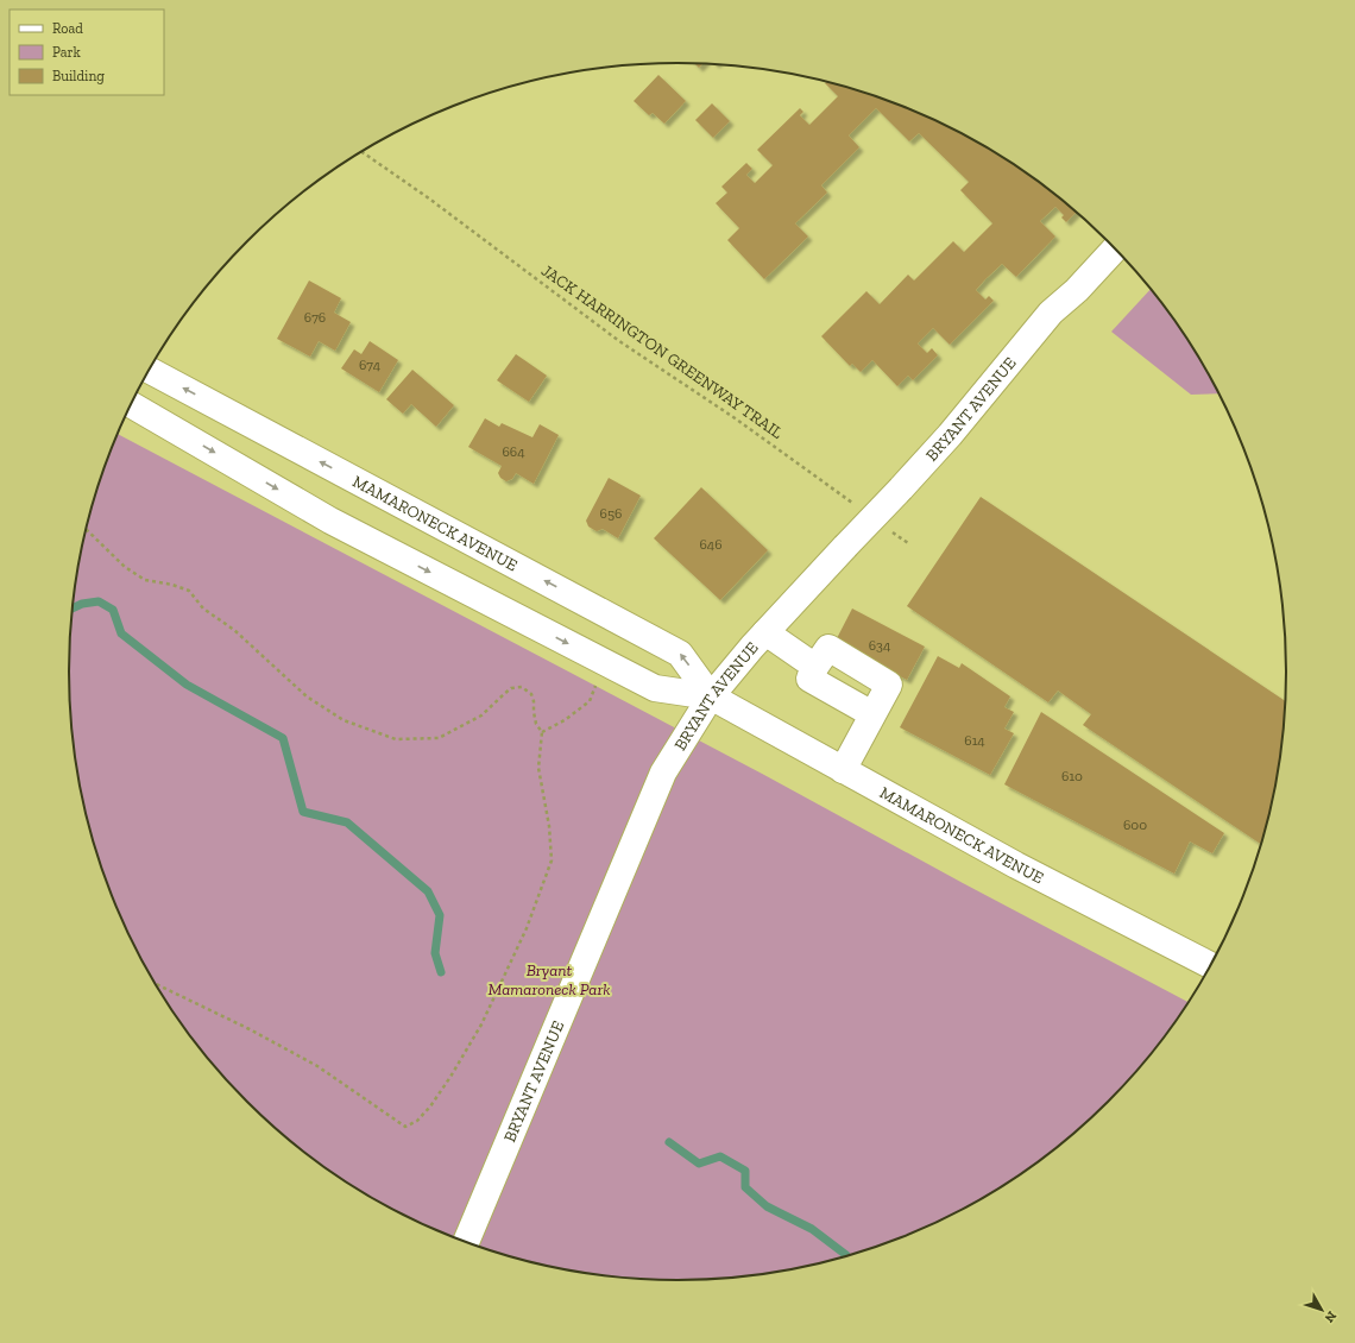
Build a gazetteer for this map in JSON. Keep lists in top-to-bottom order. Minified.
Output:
{"streets":{"main road":["BRYANT AVENUE","MAMARONECK AVENUE"],"path":["JACK HARRINGTON GREENWAY TRAIL"]},"crossings":[["BRYANT AVENUE","MAMARONECK AVENUE"]],"parks":["Bryant Mamaroneck Park"],"house_numbers":["676","674","664","656","646","634","614","610","600"],"legend":["Road","Park","Building"],"north":"bottom right"}
